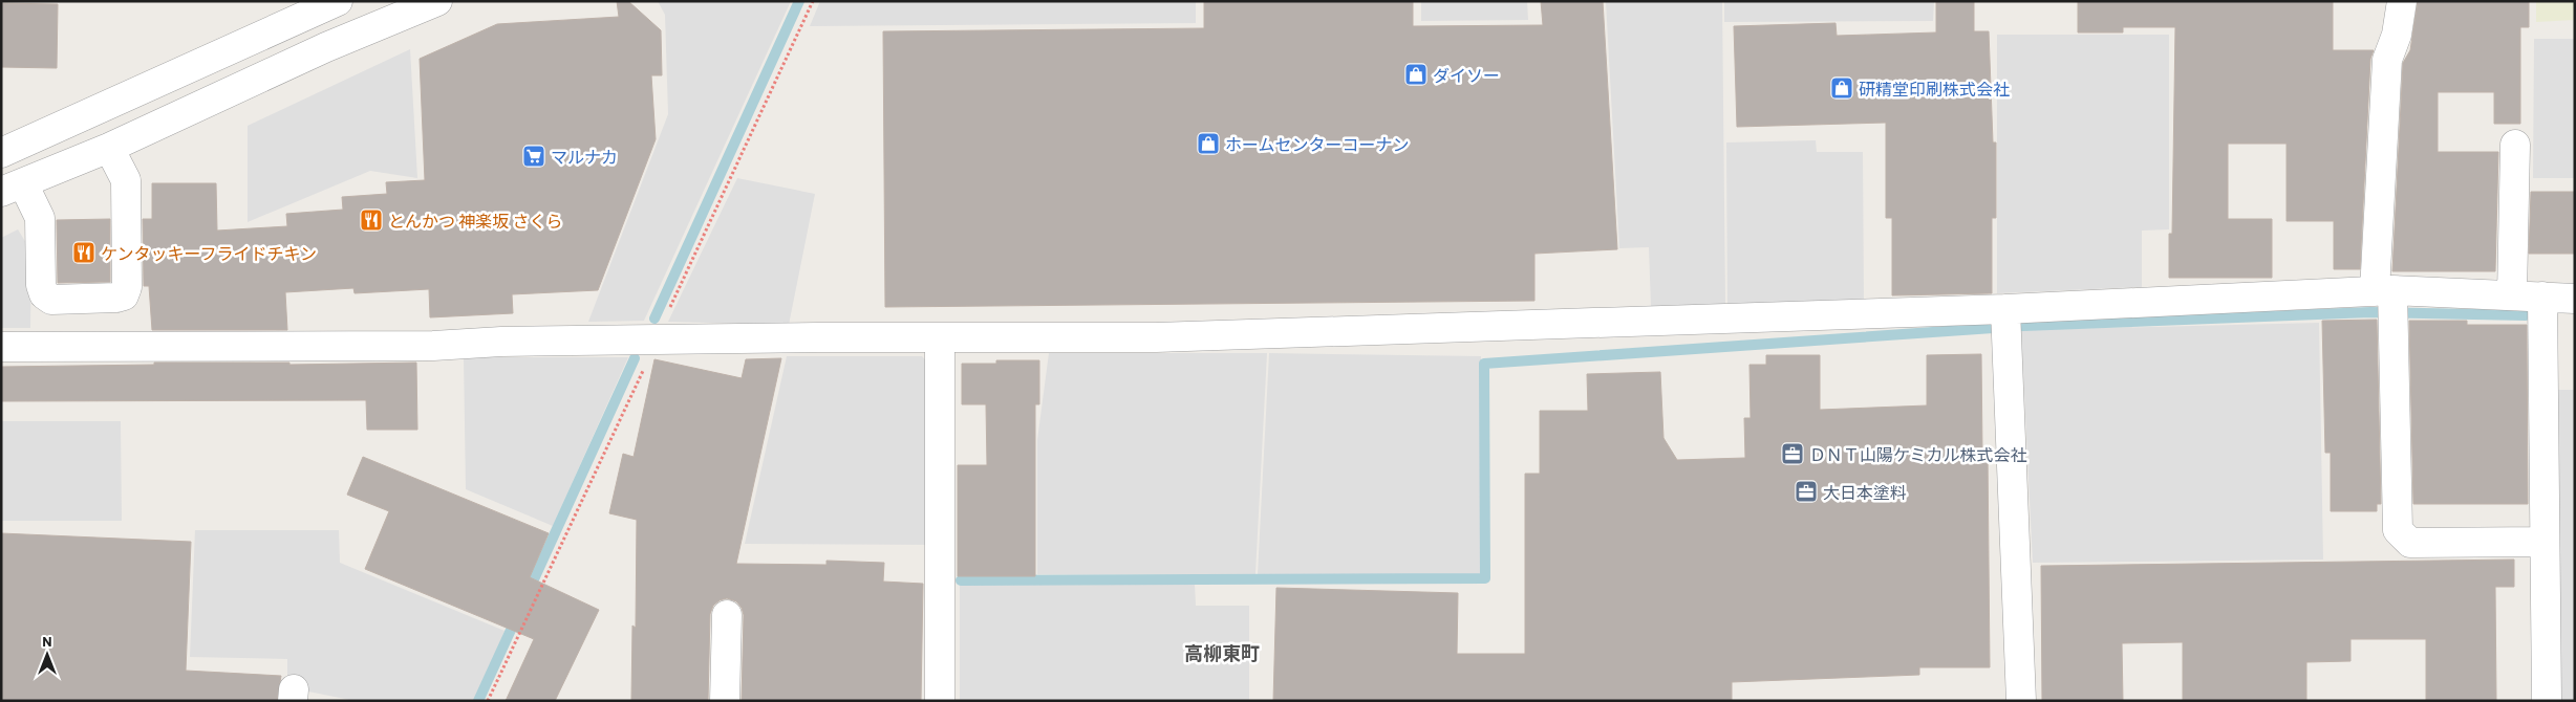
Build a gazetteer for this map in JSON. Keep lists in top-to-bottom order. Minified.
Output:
{"districts":["高柳東町"],"places":{"shop":["ダイソー","研精堂印刷株式会社","ホームセンターコーナン"],"supermarket":["マルナカ"],"restaurant":["とんかつ 神楽坂 さくら","ケンタッキーフライドチキン"],"office":["ＤＮＴ山陽ケミカル株式会社","大日本塗料"]},"north":"top"}
